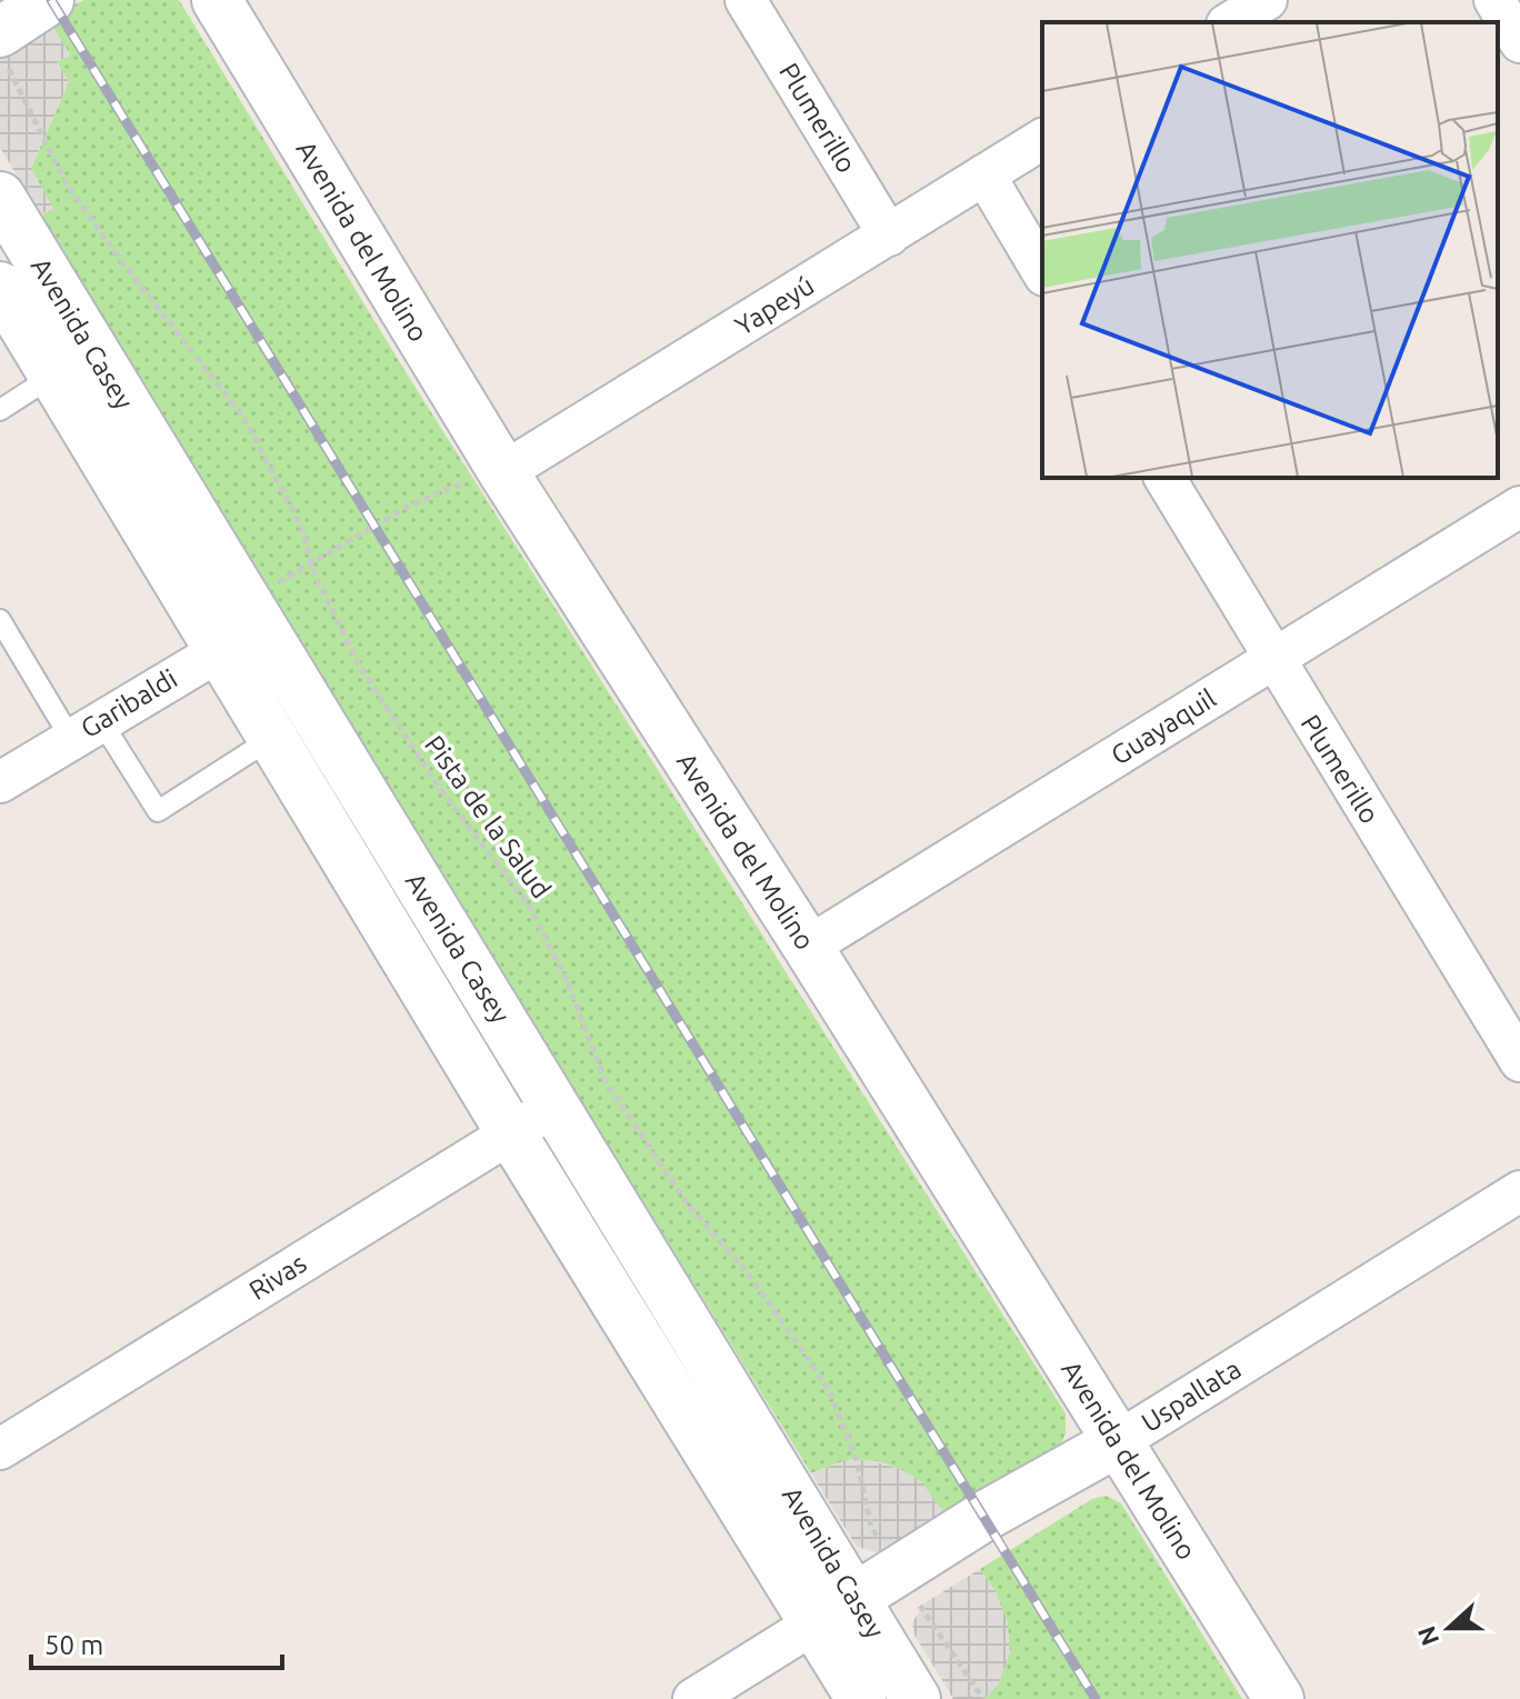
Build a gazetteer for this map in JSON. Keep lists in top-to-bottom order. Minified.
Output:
{"streets":{"main road":["Avenida del Molino","Avenida Casey","Uspallata"],"street":["Plumerillo","Yapeyú","Garibaldi","Guayaquil","Rivas"],"path":["Pista de la Salud"]},"crossings":[["Plumerillo","Yapeyú"],["Plumerillo","Guayaquil"],["Avenida del Molino","Yapeyú"],["Avenida del Molino","Guayaquil"],["Avenida del Molino","Uspallata"],["Avenida Casey","Garibaldi"],["Avenida Casey","Rivas"],["Avenida Casey","Uspallata"],["Pista de la Salud","Uspallata"]],"scale_bar":"50 m","north":"left"}
